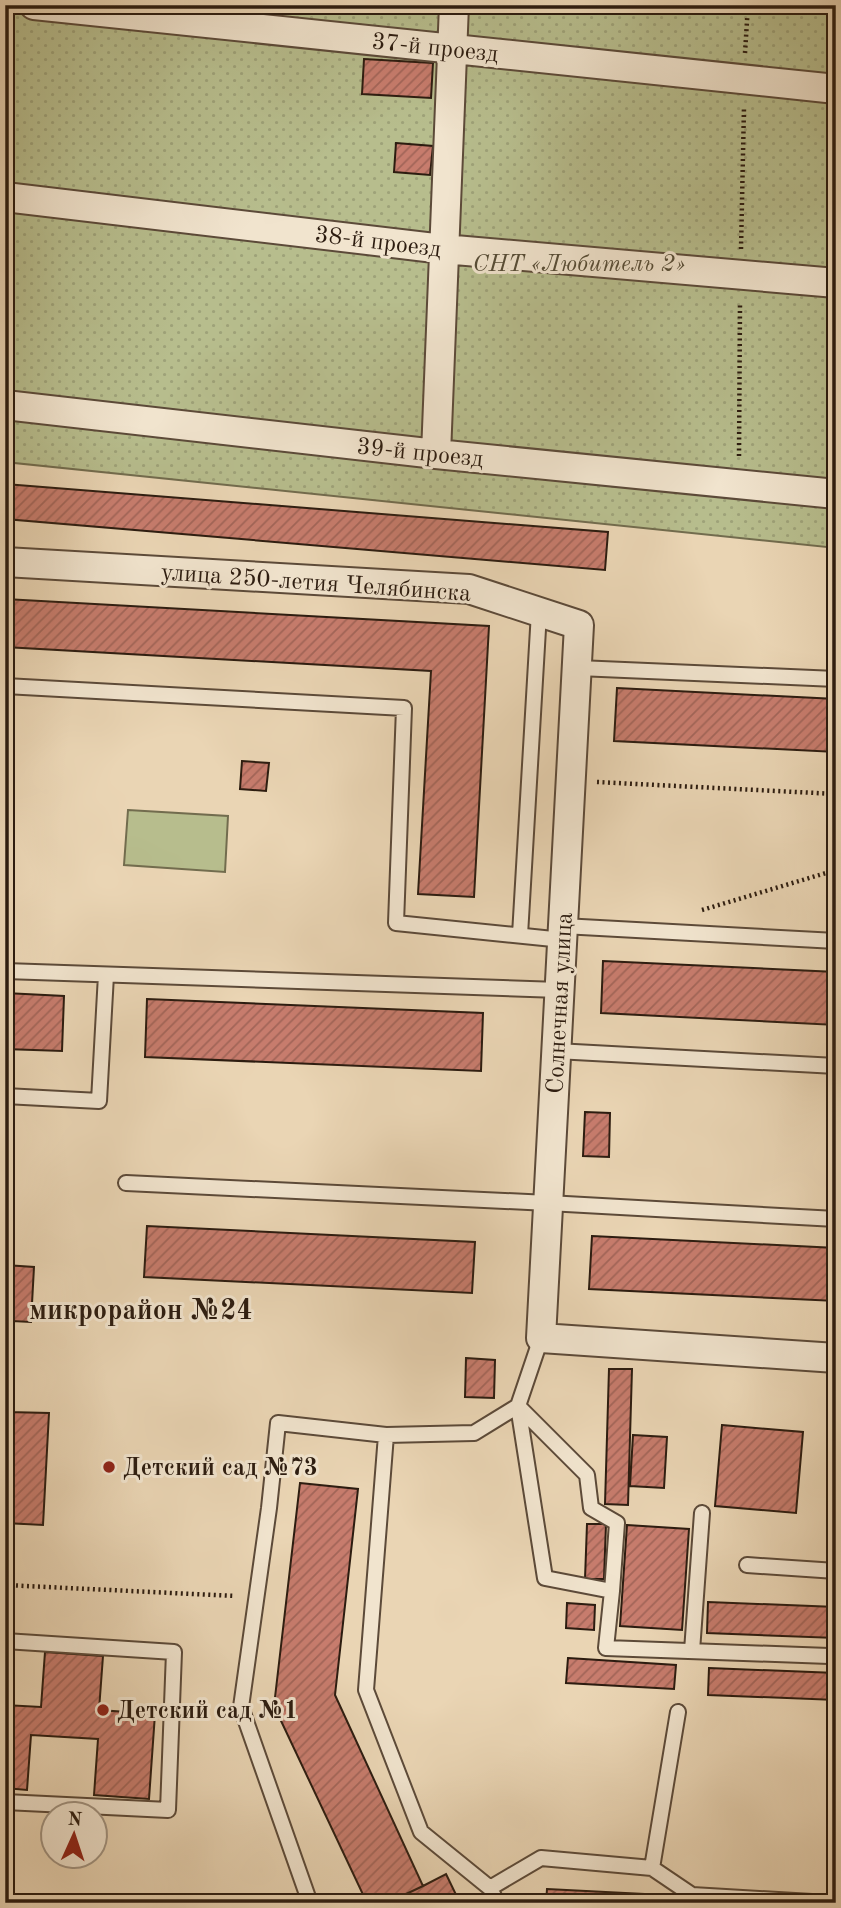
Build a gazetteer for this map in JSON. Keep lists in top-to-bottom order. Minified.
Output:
{"streets":{"street":["37-й проезд","38-й проезд","39-й проезд","улица 250-летия Челябинска","Солнечная улица"]},"crossings":[["улица 250-летия Челябинска","Солнечная улица"]],"districts":["микрорайон №24"],"parks":["СНТ «Любитель 2»"],"places":["Детский сад №73","Детский сад №1"],"north":"top"}
